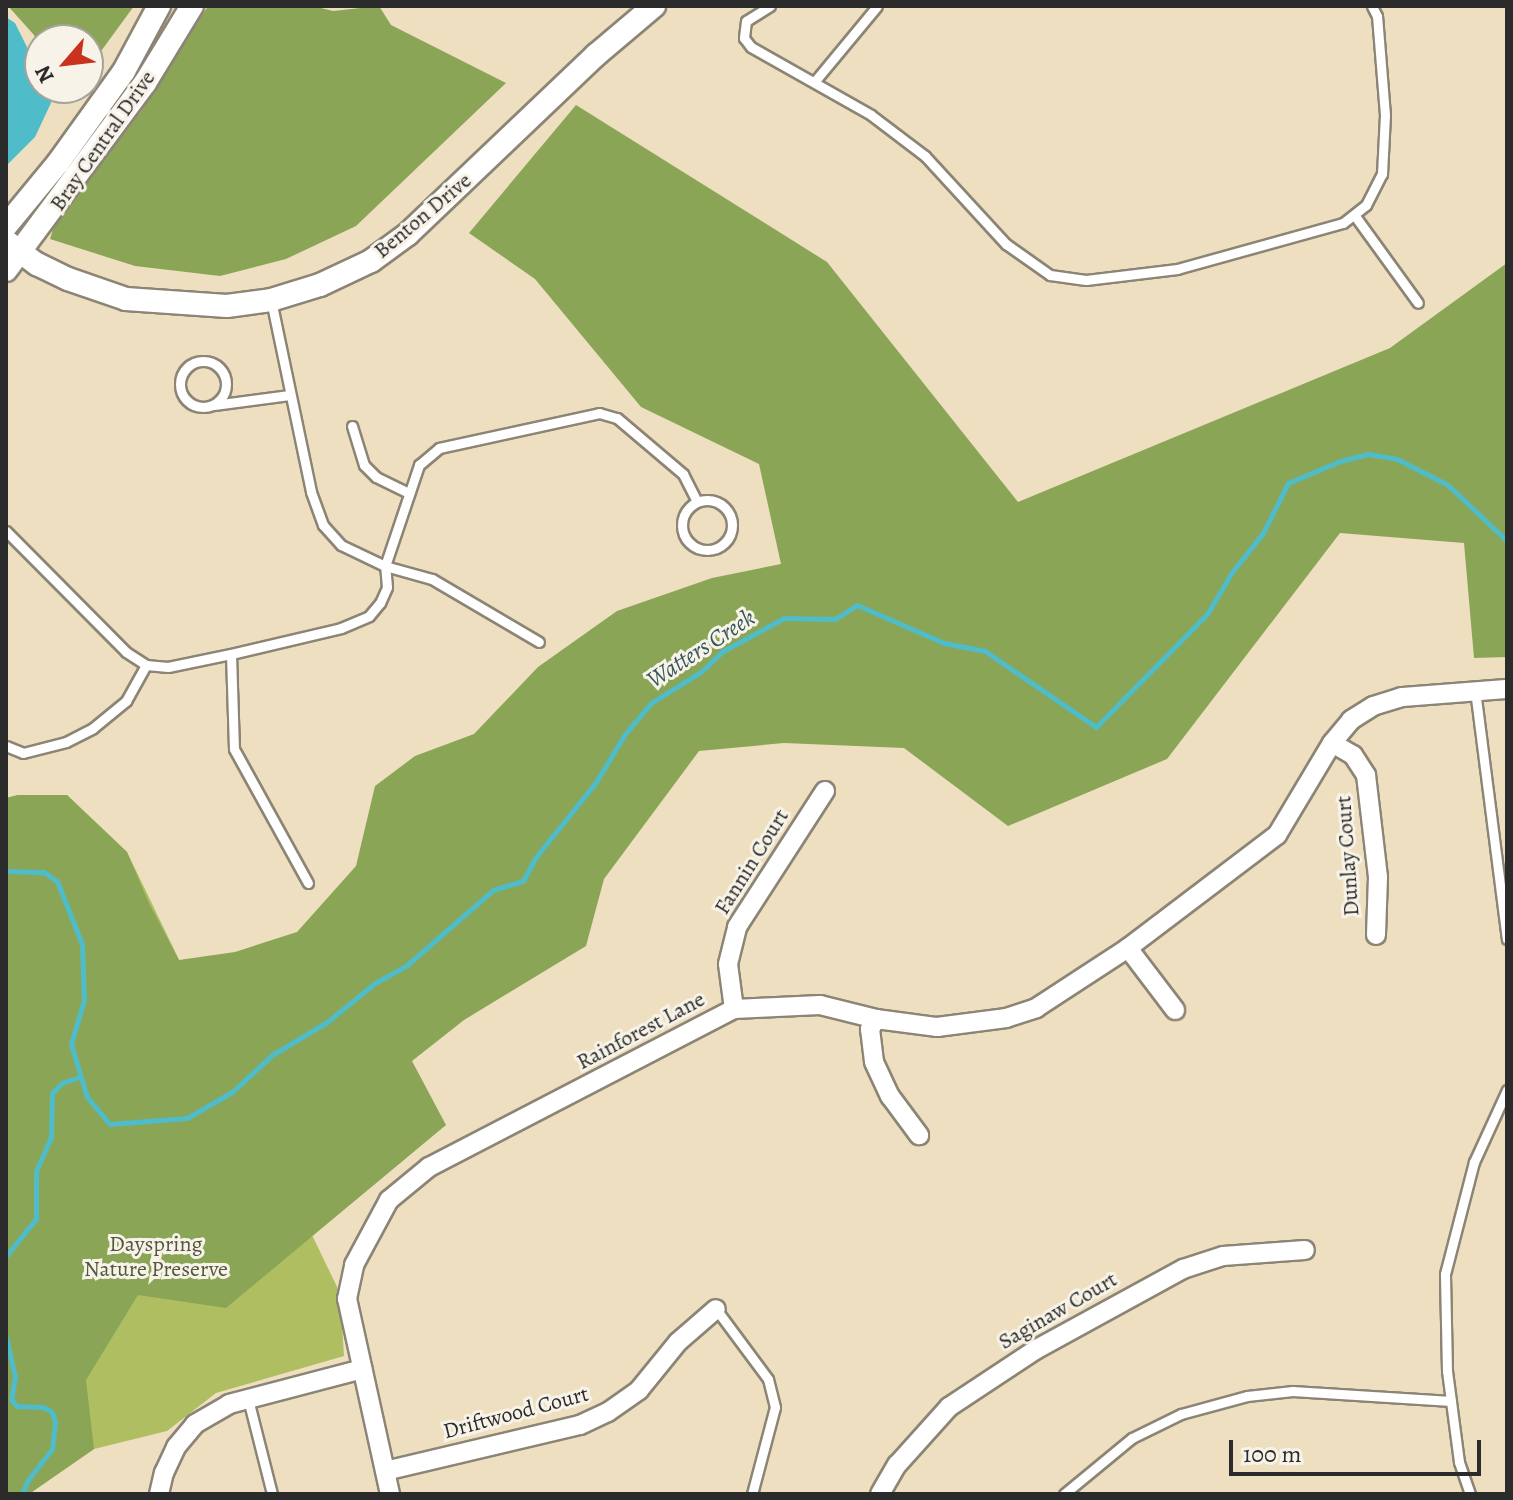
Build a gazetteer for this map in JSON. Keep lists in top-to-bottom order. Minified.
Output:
{"streets":{"street":["Bray Central Drive","Benton Drive","Dunlay Court","Fannin Court","Rainforest Lane","Saginaw Court","Driftwood Court"]},"crossings":[["Bray Central Drive","Benton Drive"],["Dunlay Court","Rainforest Lane"],["Fannin Court","Rainforest Lane"],["Rainforest Lane","Driftwood Court"]],"water":["Watters Creek"],"parks":["Dayspring Nature Preserve"],"scale_bar":"100 m","north":"bottom left"}
